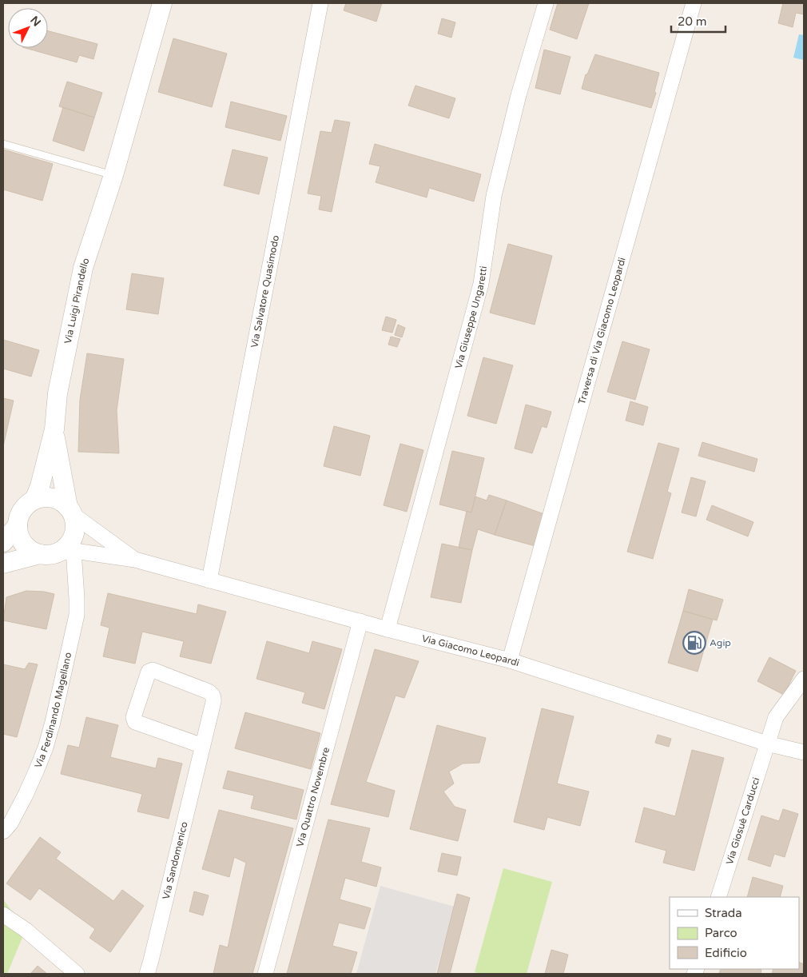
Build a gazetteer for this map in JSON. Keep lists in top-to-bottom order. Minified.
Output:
{"streets":{"street":["Via Salvatore Quasimodo","Via Luigi Pirandello","Via Giuseppe Ungaretti","Traversa di Via Giacomo Leopardi","Via Giacomo Leopardi","Via Ferdinando Magellano","Via Quattro Novembre","Via Giosuè Carducci","Via Sandomenico"]},"crossings":[["Via Salvatore Quasimodo","Via Giacomo Leopardi"],["Via Luigi Pirandello","Via Giacomo Leopardi"],["Via Luigi Pirandello","Via Ferdinando Magellano"],["Via Giuseppe Ungaretti","Via Giacomo Leopardi"],["Traversa di Via Giacomo Leopardi","Via Giacomo Leopardi"],["Via Giacomo Leopardi","Via Ferdinando Magellano"],["Via Giacomo Leopardi","Via Quattro Novembre"],["Via Giacomo Leopardi","Via Giosuè Carducci"]],"places":{"fuel station":["Agip"]},"legend":["Strada","Parco","Edificio"],"scale_bar":"20 m","north":"top right"}
